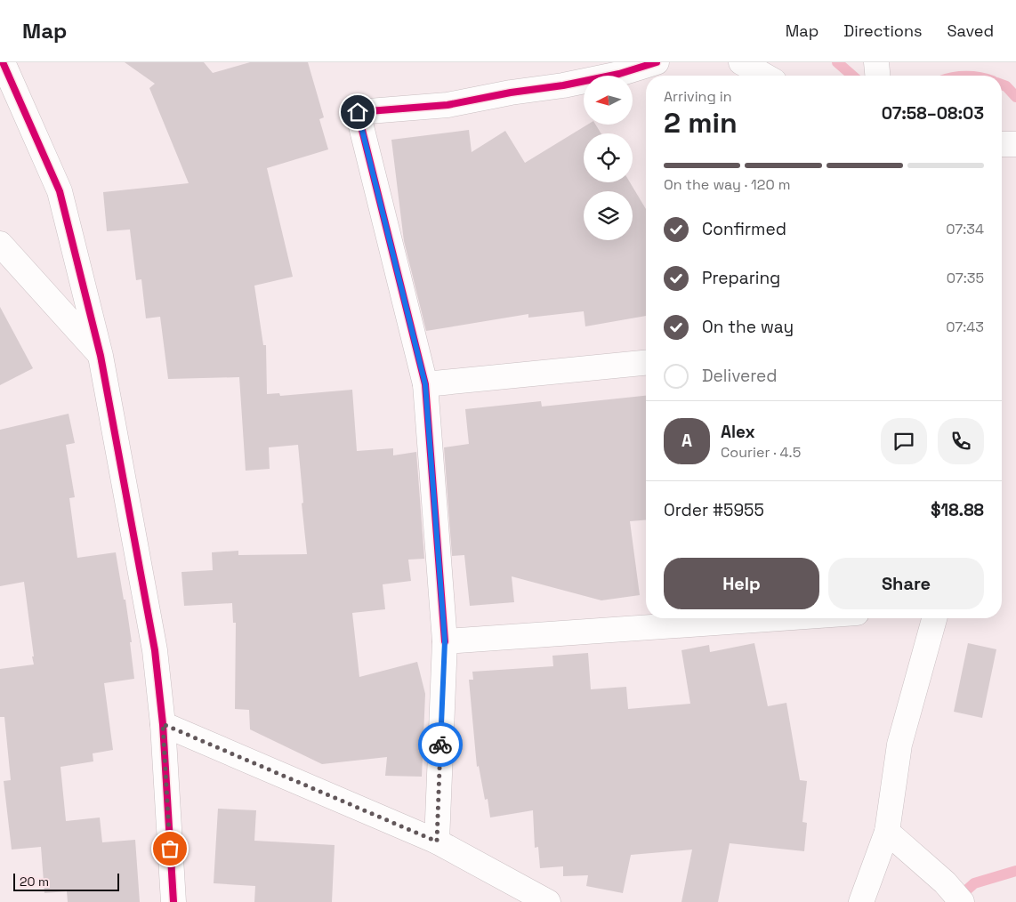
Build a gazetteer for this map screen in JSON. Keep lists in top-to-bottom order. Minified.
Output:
{"scale_bar":"20 m","north":"left","page":{"header":"Map","nav":["Map","Directions","Saved"],"heading":["2 min","Arriving in","07:58–08:03"],"panel":["Alex","Courier · 4.5","Order #5955","$18.88"],"bar":"On the way · 120 m","list":[["Confirmed","07:34"],["Preparing","07:35"],["On the way","07:43"],"Delivered"],"round":"A","buttons":["Help","Share"],"scale":"20 m"}}
